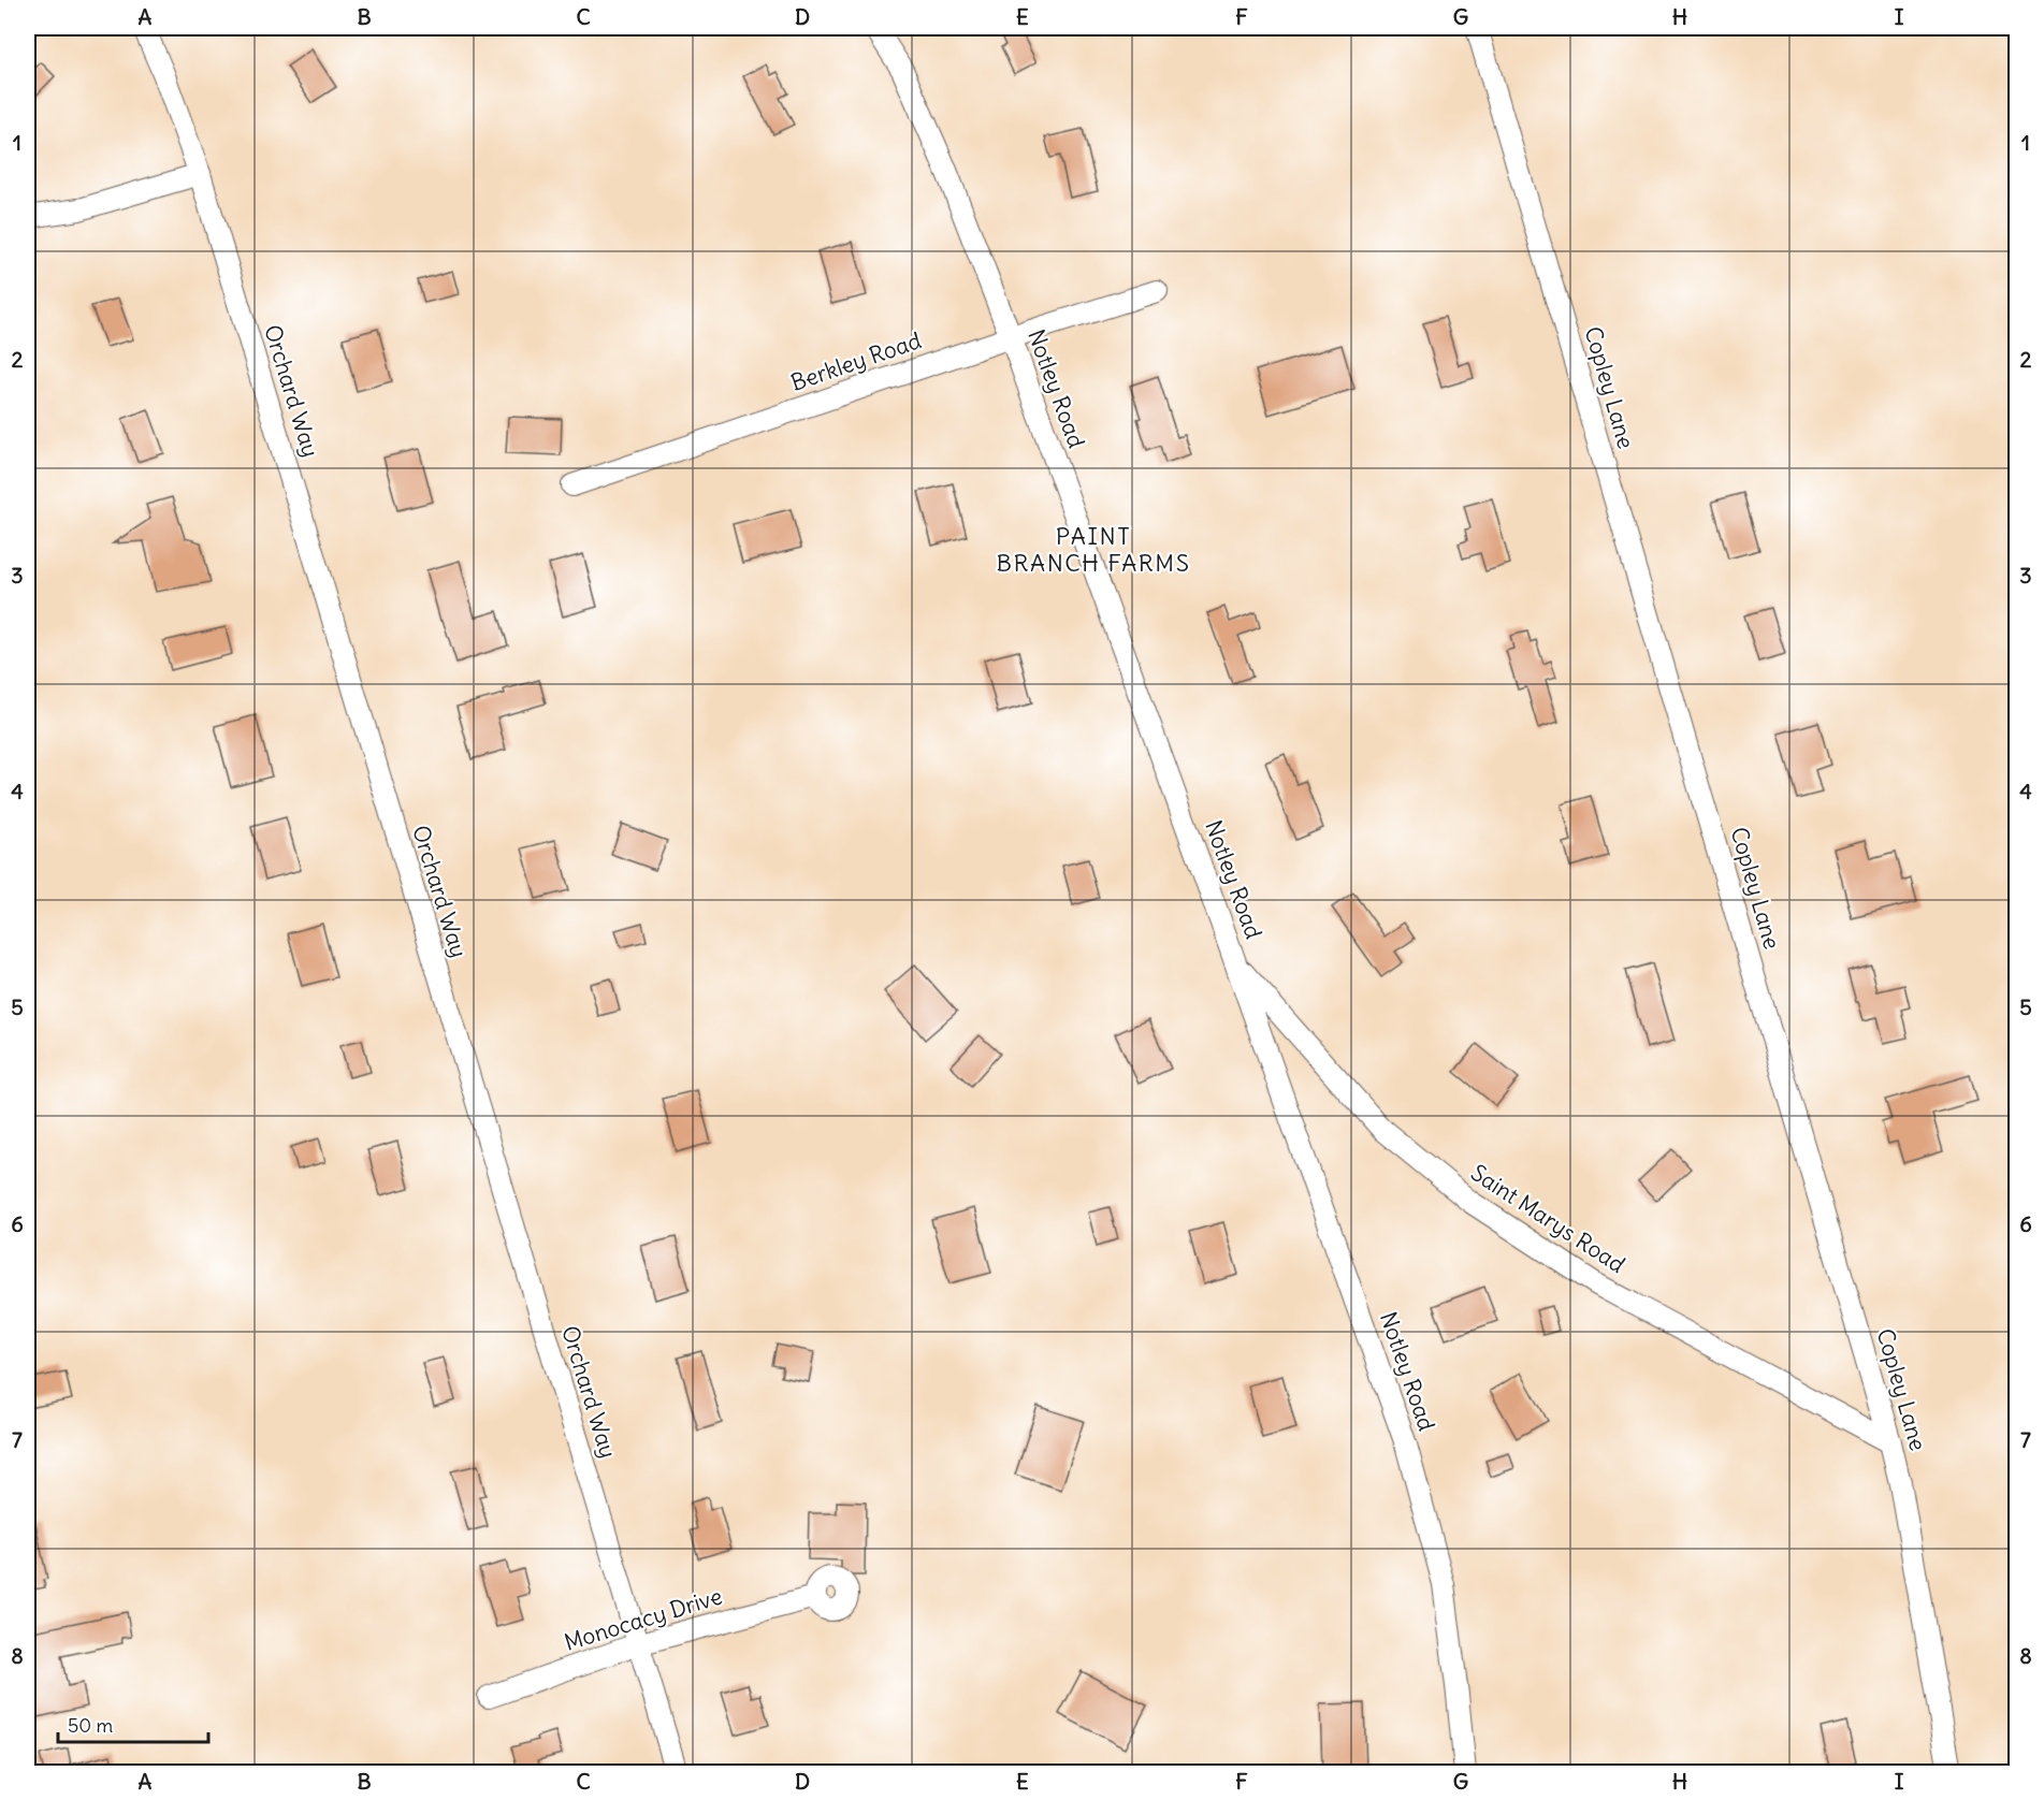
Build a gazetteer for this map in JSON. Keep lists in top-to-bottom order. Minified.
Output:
{"streets":{"street":["Berkley Road","Copley Lane","Notley Road","Orchard Way","Saint Marys Road","Monocacy Drive"]},"crossings":[["Berkley Road","Notley Road"],["Copley Lane","Saint Marys Road"],["Notley Road","Saint Marys Road"],["Orchard Way","Monocacy Drive"]],"districts":["PAINT BRANCH FARMS"],"scale_bar":"50 m","grid":{"columns":["A","B","C","D","E","F","G","H","I"],"rows":["1","2","3","4","5","6","7","8"]}}
